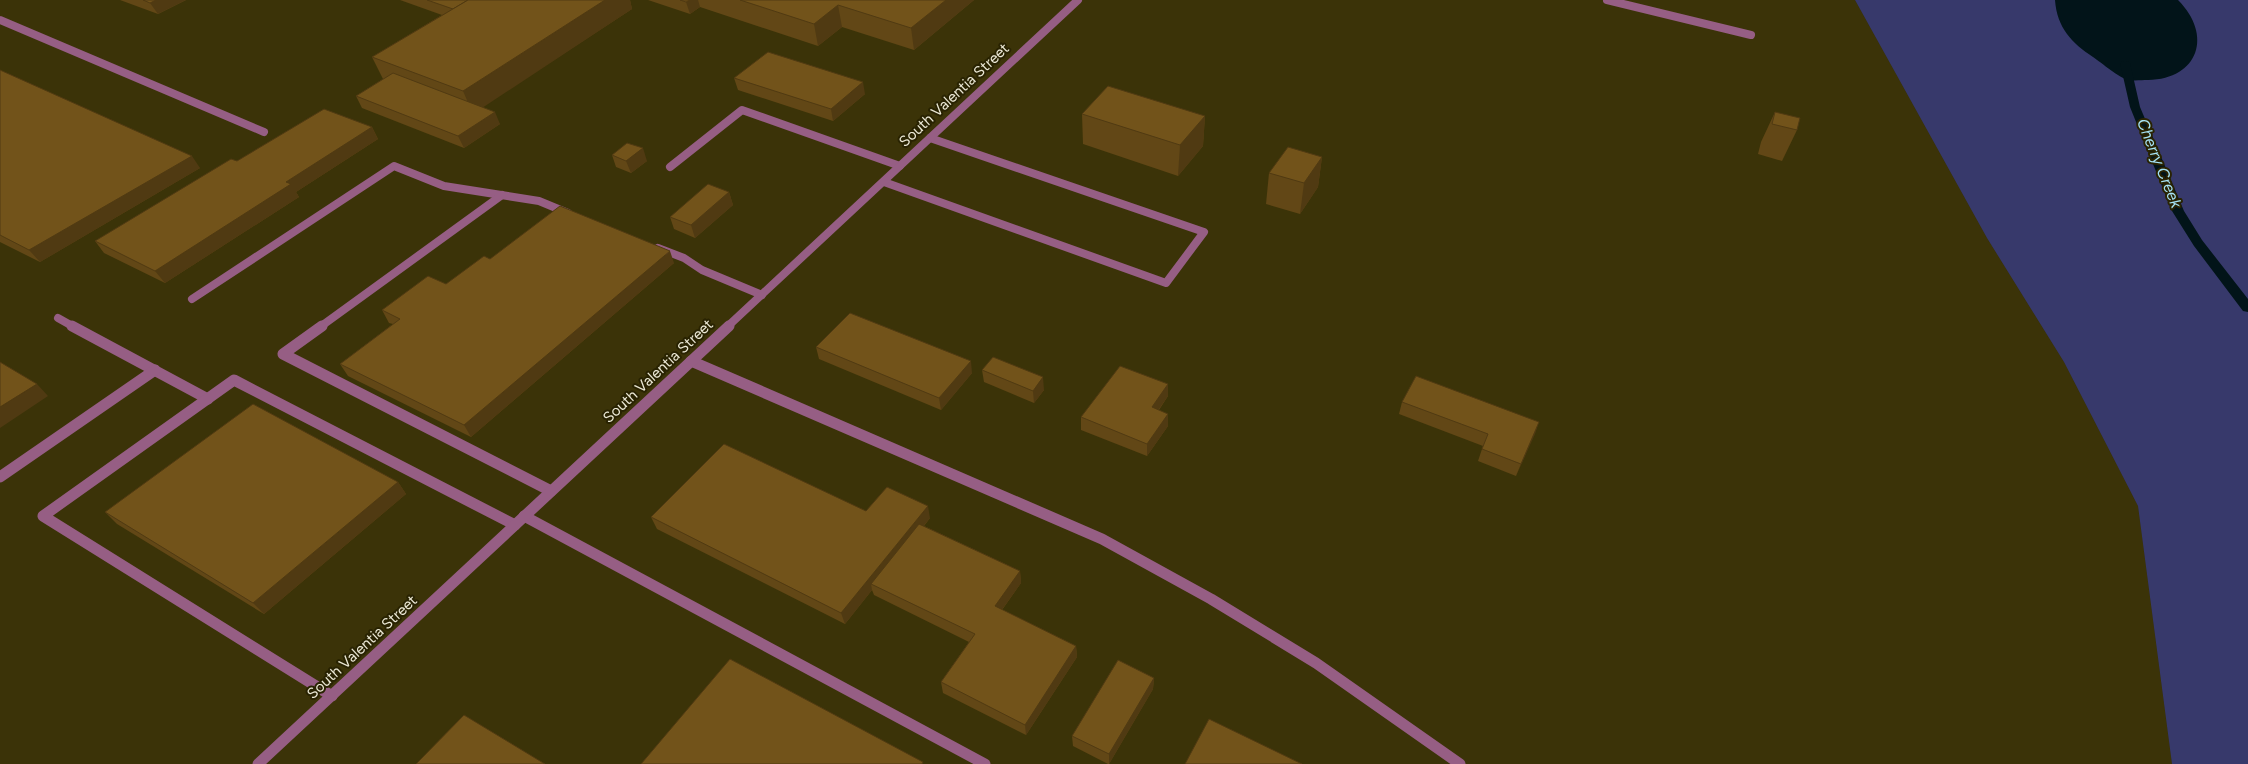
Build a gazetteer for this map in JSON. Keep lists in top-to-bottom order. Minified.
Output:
{"streets":{"street":["South Valentia Street"]},"water":["Cherry Creek"]}
